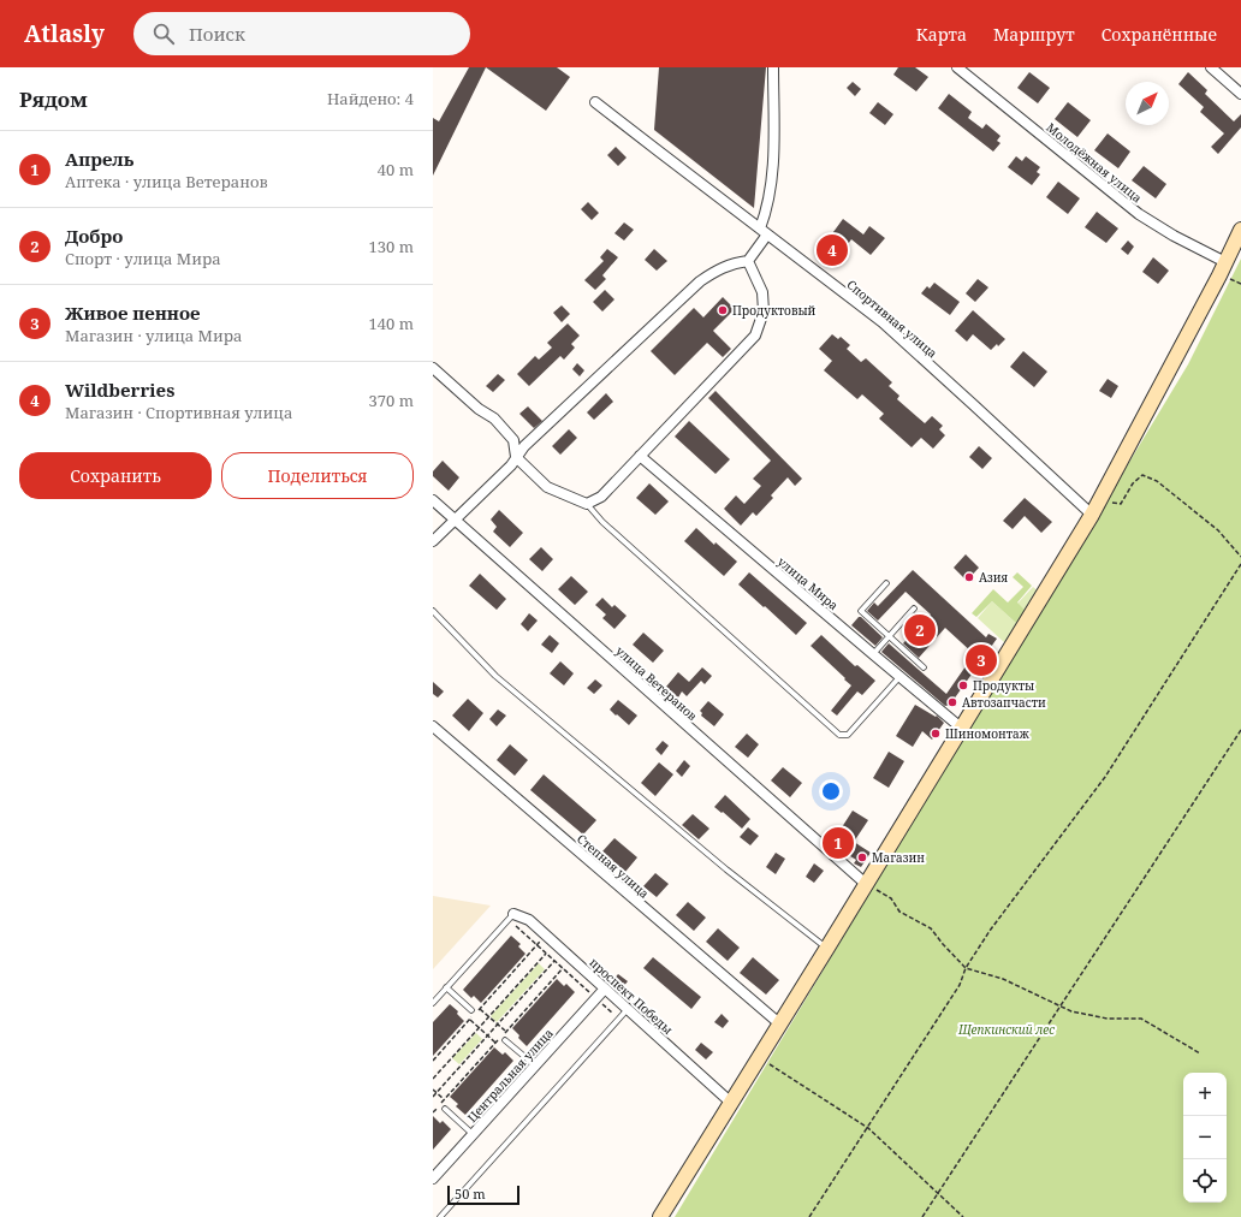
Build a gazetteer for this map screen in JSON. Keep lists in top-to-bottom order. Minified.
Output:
{"streets":{"street":["Молодёжная улица","Спортивная улица","улица Мира","улица Ветеранов","Степная улица","проспект Победы","Центральная улица"]},"crossings":[["проспект Победы","Центральная улица"]],"parks":["Щепкинский лес"],"places":["Продуктовый","Азия","Продукты","Автозапчасти","Шиномонтаж","Магазин"],"scale_bar":"50 m","north":"top right","page":{"header":"Atlasly","search":"Поиск","nav":["Карта","Маршрут","Сохранённые"],"heading":["Рядом","Найдено: 4"],"list":[{"mark":"1","name":"Апрель","note":"Аптека · улица Ветеранов","value":"40 m"},{"mark":"2","name":"Добро","note":"Спорт · улица Мира","value":"130 m"},{"mark":"3","name":"Живое пенное","note":"Магазин · улица Мира","value":"140 m"},{"mark":"4","name":"Wildberries","note":"Магазин · Спортивная улица","value":"370 m"}],"pins":["4","2","3","1"],"buttons":["Сохранить","Поделиться"],"map_buttons":["+","−"],"scale":"50 m"}}
